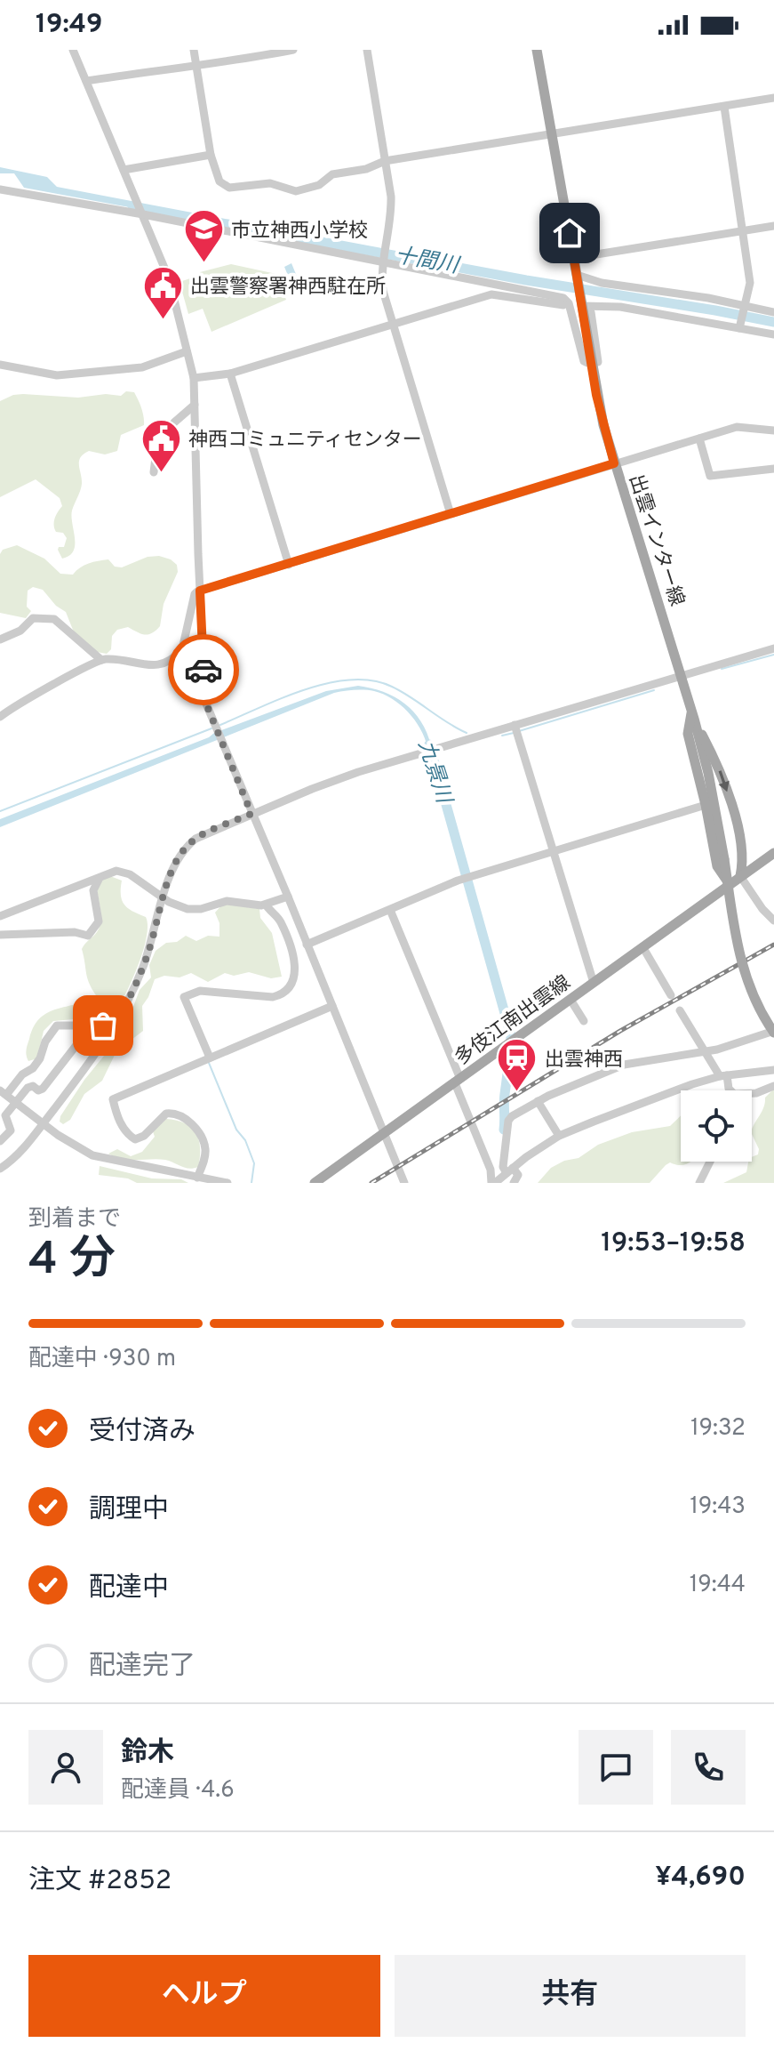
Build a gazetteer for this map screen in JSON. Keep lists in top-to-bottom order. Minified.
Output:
{"streets":{"main road":["出雲インター線","多伎江南出雲線"]},"water":["十間川","九景川"],"places":{"school or university":["市立神西小学校"],"public building":["出雲警察署神西駐在所","神西コミュニティセンター"],"station":["出雲神西"]},"page":{"status":"19:49","heading":["4 分","到着まで","19:53–19:58"],"panel":["鈴木","配達員 · 4.6","注文 #2852","¥4,690"],"bar":"配達中 · 930 m","list":[["受付済み","19:32"],["調理中","19:43"],["配達中","19:44"],"配達完了"],"buttons":["ヘルプ","共有"]}}
